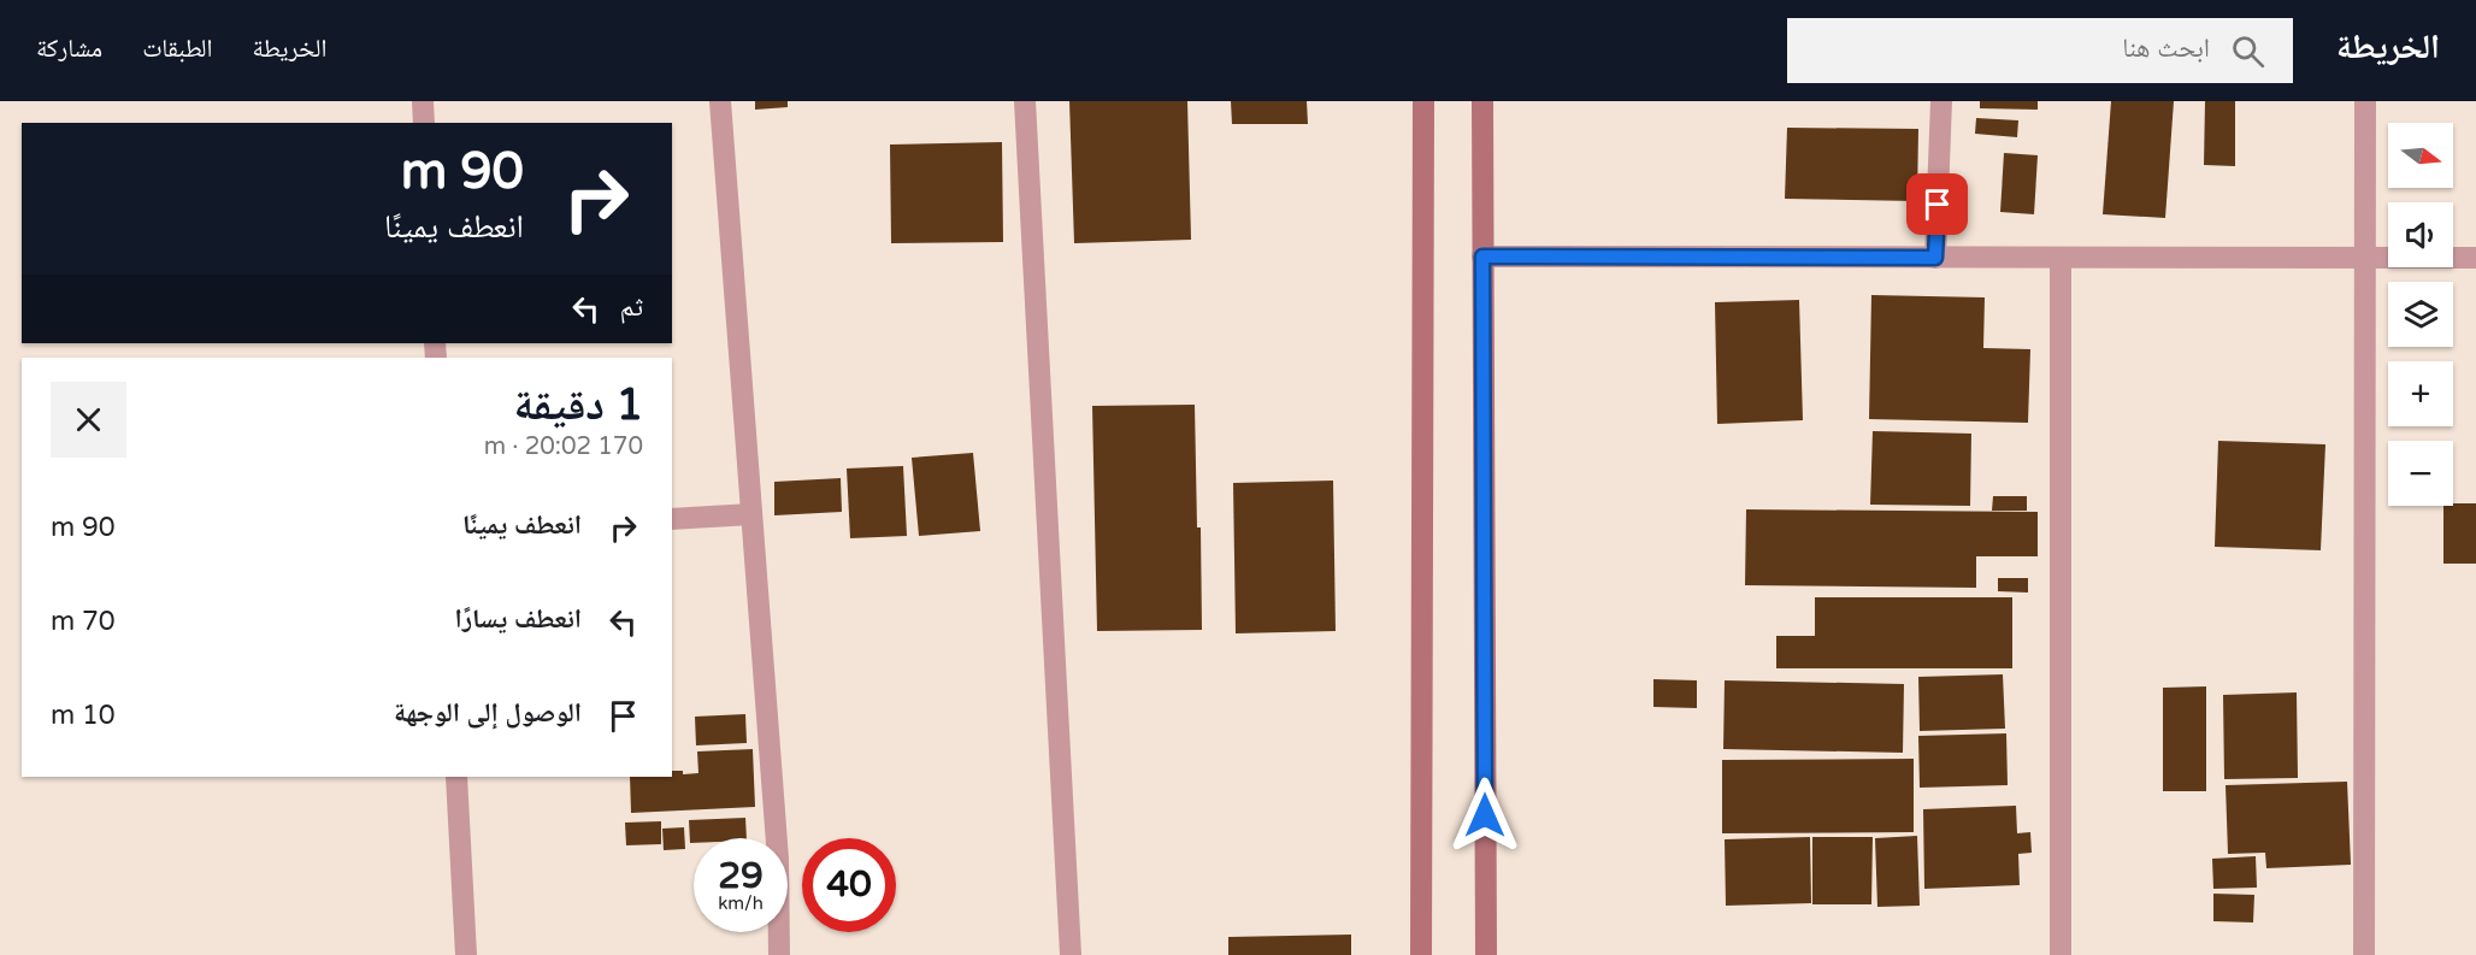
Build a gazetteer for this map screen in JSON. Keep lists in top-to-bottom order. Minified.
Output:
{"north":"right","page":{"header":"الخريطة","search":"ابحث هنا","nav":["الخريطة","الطبقات","مشاركة"],"map_buttons":["+","−"],"turn":["90 m","انعطف يمينًا"],"then":"ثم","heading":["1 دقيقة","170 m · 20:02"],"list":[{"name":"انعطف يمينًا","value":"90 m"},{"name":"انعطف يسارًا","value":"70 m"},{"name":"الوصول إلى الوجهة","value":"10 m"}],"speed":"29 km/h","limit":"40"}}
